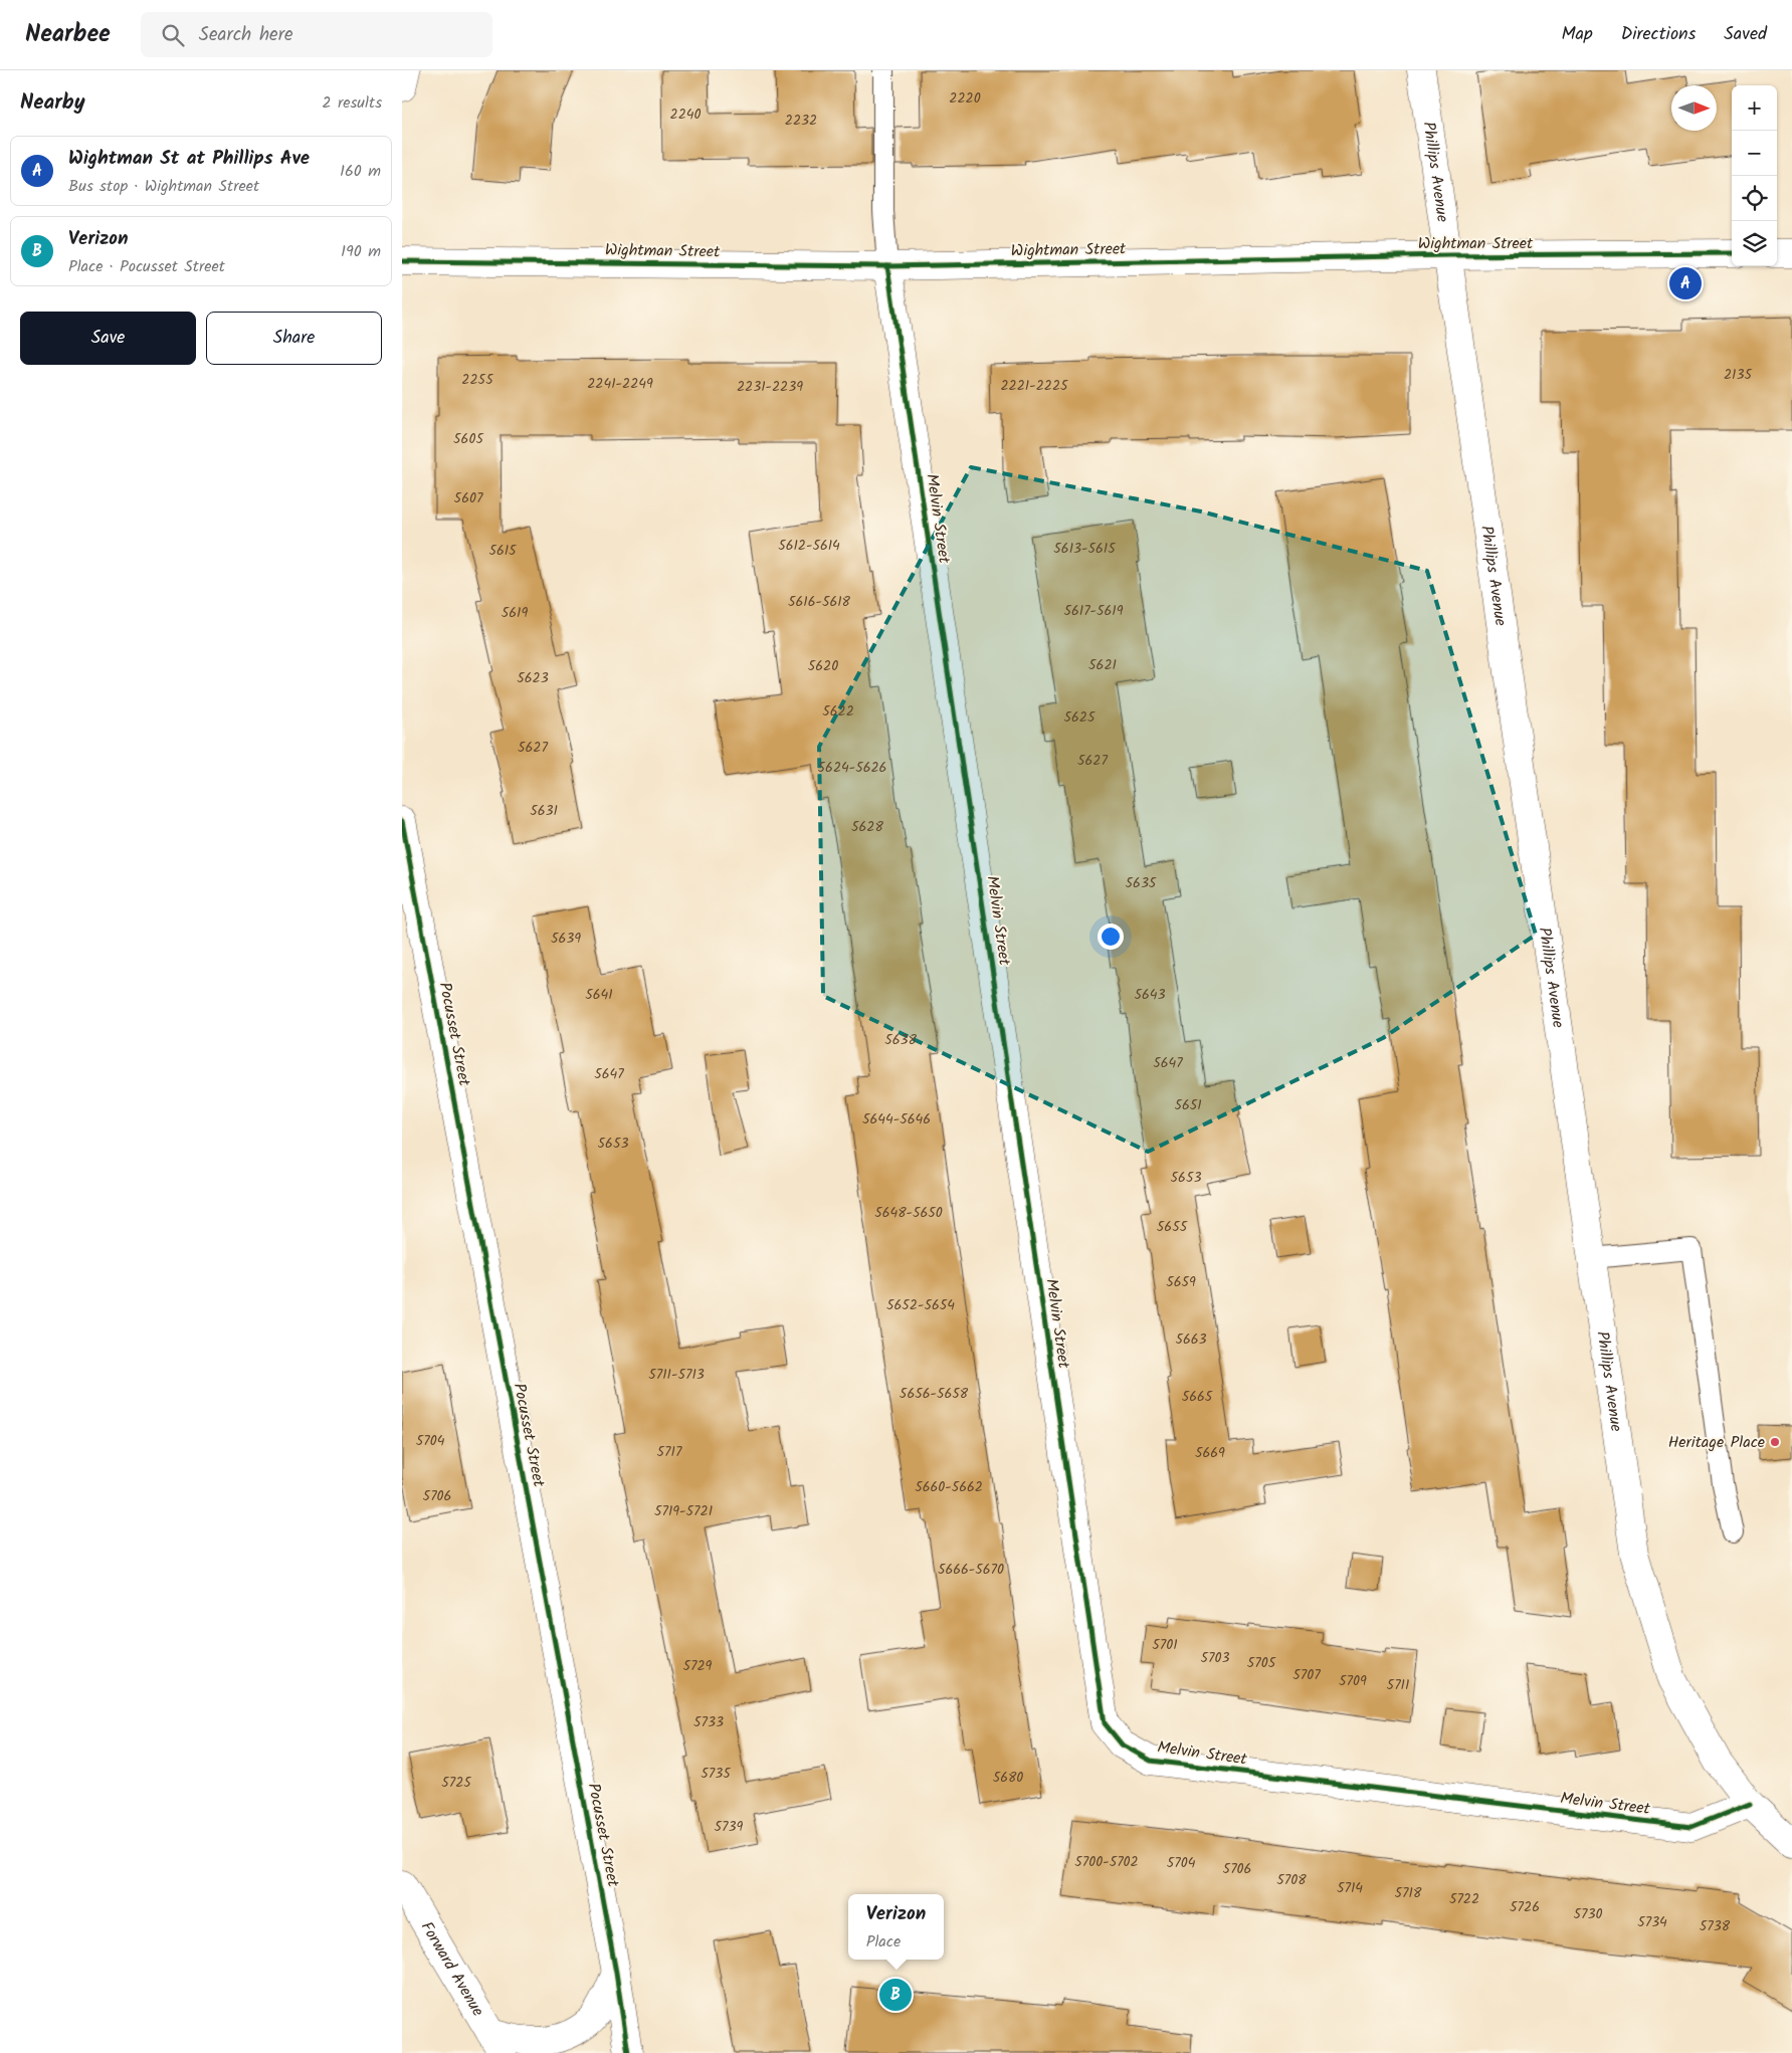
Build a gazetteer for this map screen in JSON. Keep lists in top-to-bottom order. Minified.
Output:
{"streets":{"street":["Phillips Avenue","Wightman Street","Melvin Street","Pocusset Street","Forward Avenue"]},"crossings":[["Phillips Avenue","Wightman Street"],["Phillips Avenue","Melvin Street"],["Wightman Street","Melvin Street"]],"places":["Heritage Place"],"house_numbers":["2220","2240","2232","2135","2255","2241-2249","2221-2225","2231-2239","5605","5607","5612-5614","5613-5615","5615","5616-5618","5617-5619","5619","5621","5620","5623","5622","5625","5627","5627","5624-5626","5631","5628","5635","5639","5641","5643","5638","5647","5647","5651","5644-5646","5653","5653","5648-5650","5655","5659","5652-5654","5663","5711-5713","5656-5658","5665","5704","5717","5669","5660-5662","5706","5719-5721","5666-5670","5701","5703","5705","5729","5707","5709","5711","5733","5735","5680","5725","5739","5700-5702","5704","5706","5708","5714","5718","5722","5726","5730","5734","5738"],"north":"right","page":{"header":"Nearbee","search":"Search here","nav":["Map","Directions","Saved"],"heading":["Nearby","2 results"],"map_buttons":["+","−"],"list":[{"mark":"A","name":"Wightman St at Phillips Ave","note":"Bus stop · Wightman Street","value":"160 m"},{"mark":"B","name":"Verizon","note":"Place · Pocusset Street","value":"190 m"}],"pins":["A","B"],"buttons":["Save","Share"],"popup":["Verizon","Place"]}}
